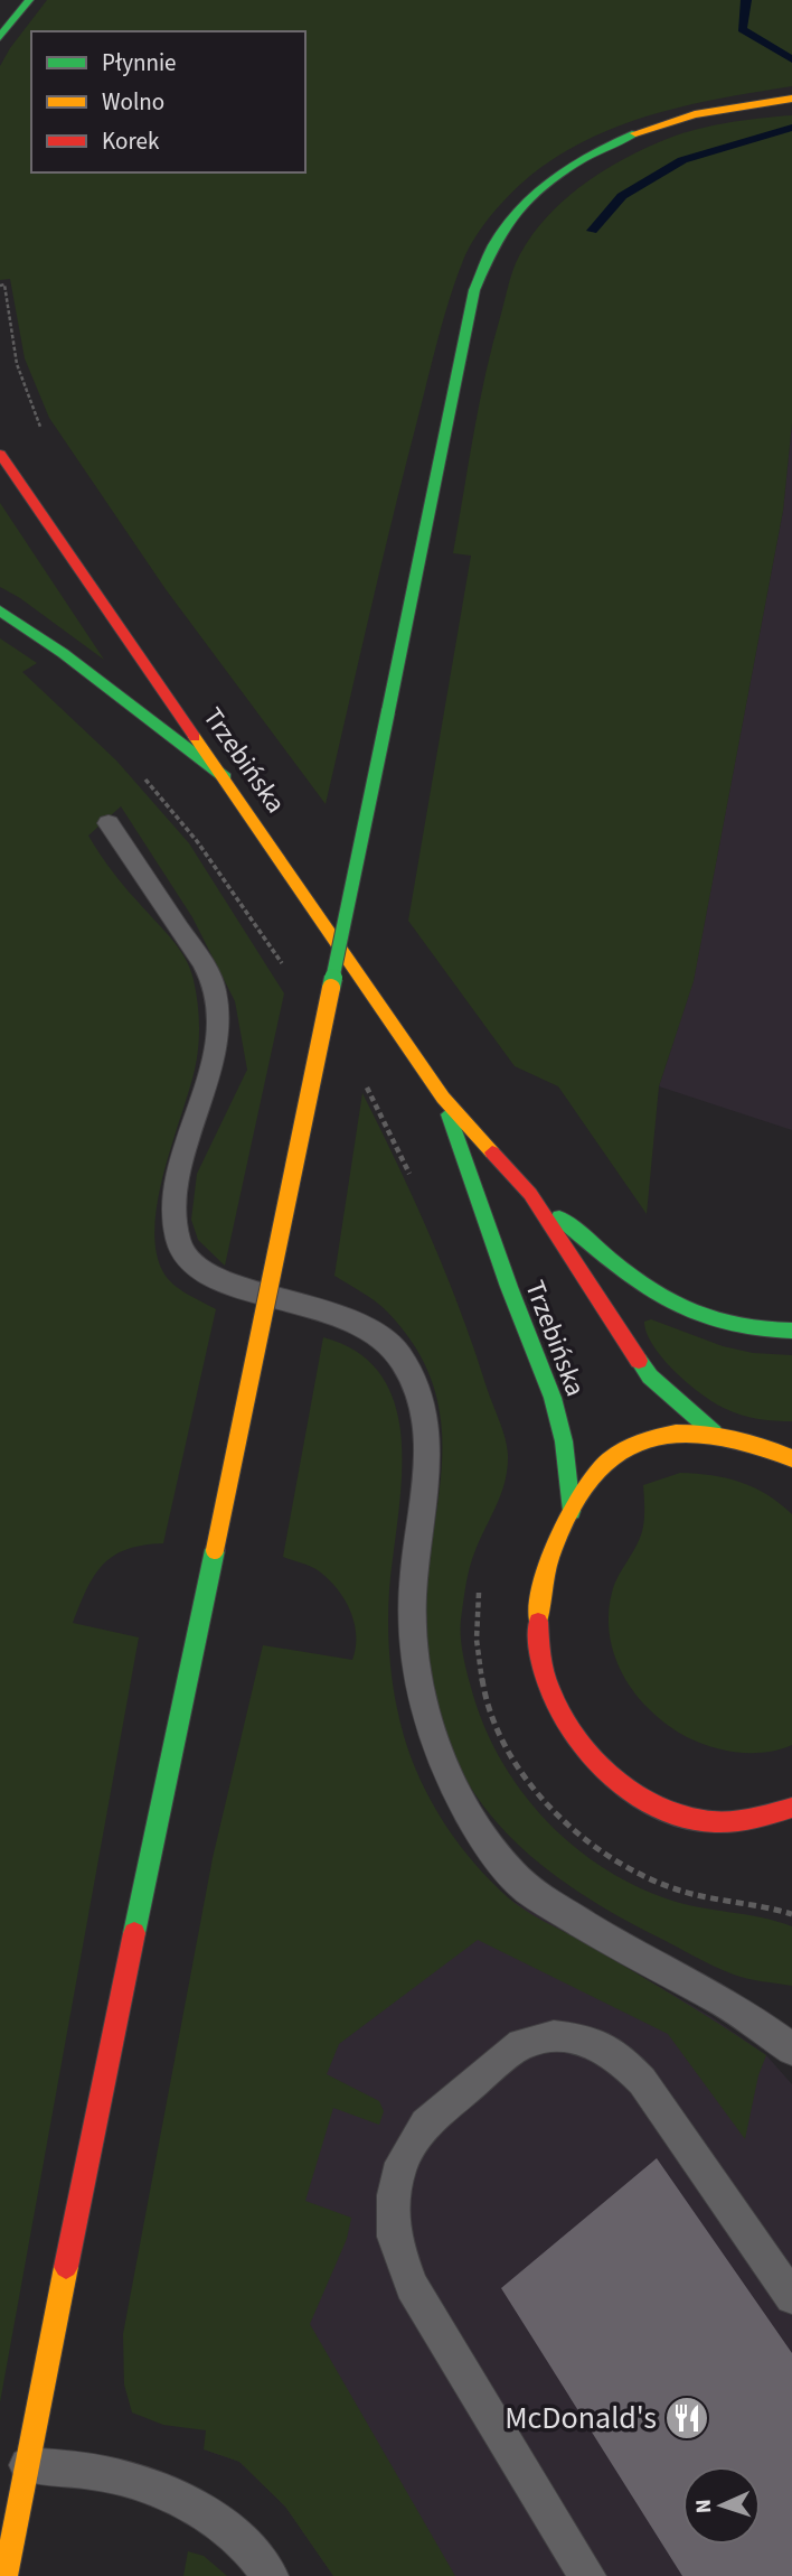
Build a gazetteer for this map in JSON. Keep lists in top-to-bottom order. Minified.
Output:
{"streets":{"main road":["Trzebińska"]},"places":{"restaurant":["McDonald's"]},"legend":["Płynnie","Wolno","Korek"],"north":"left"}
